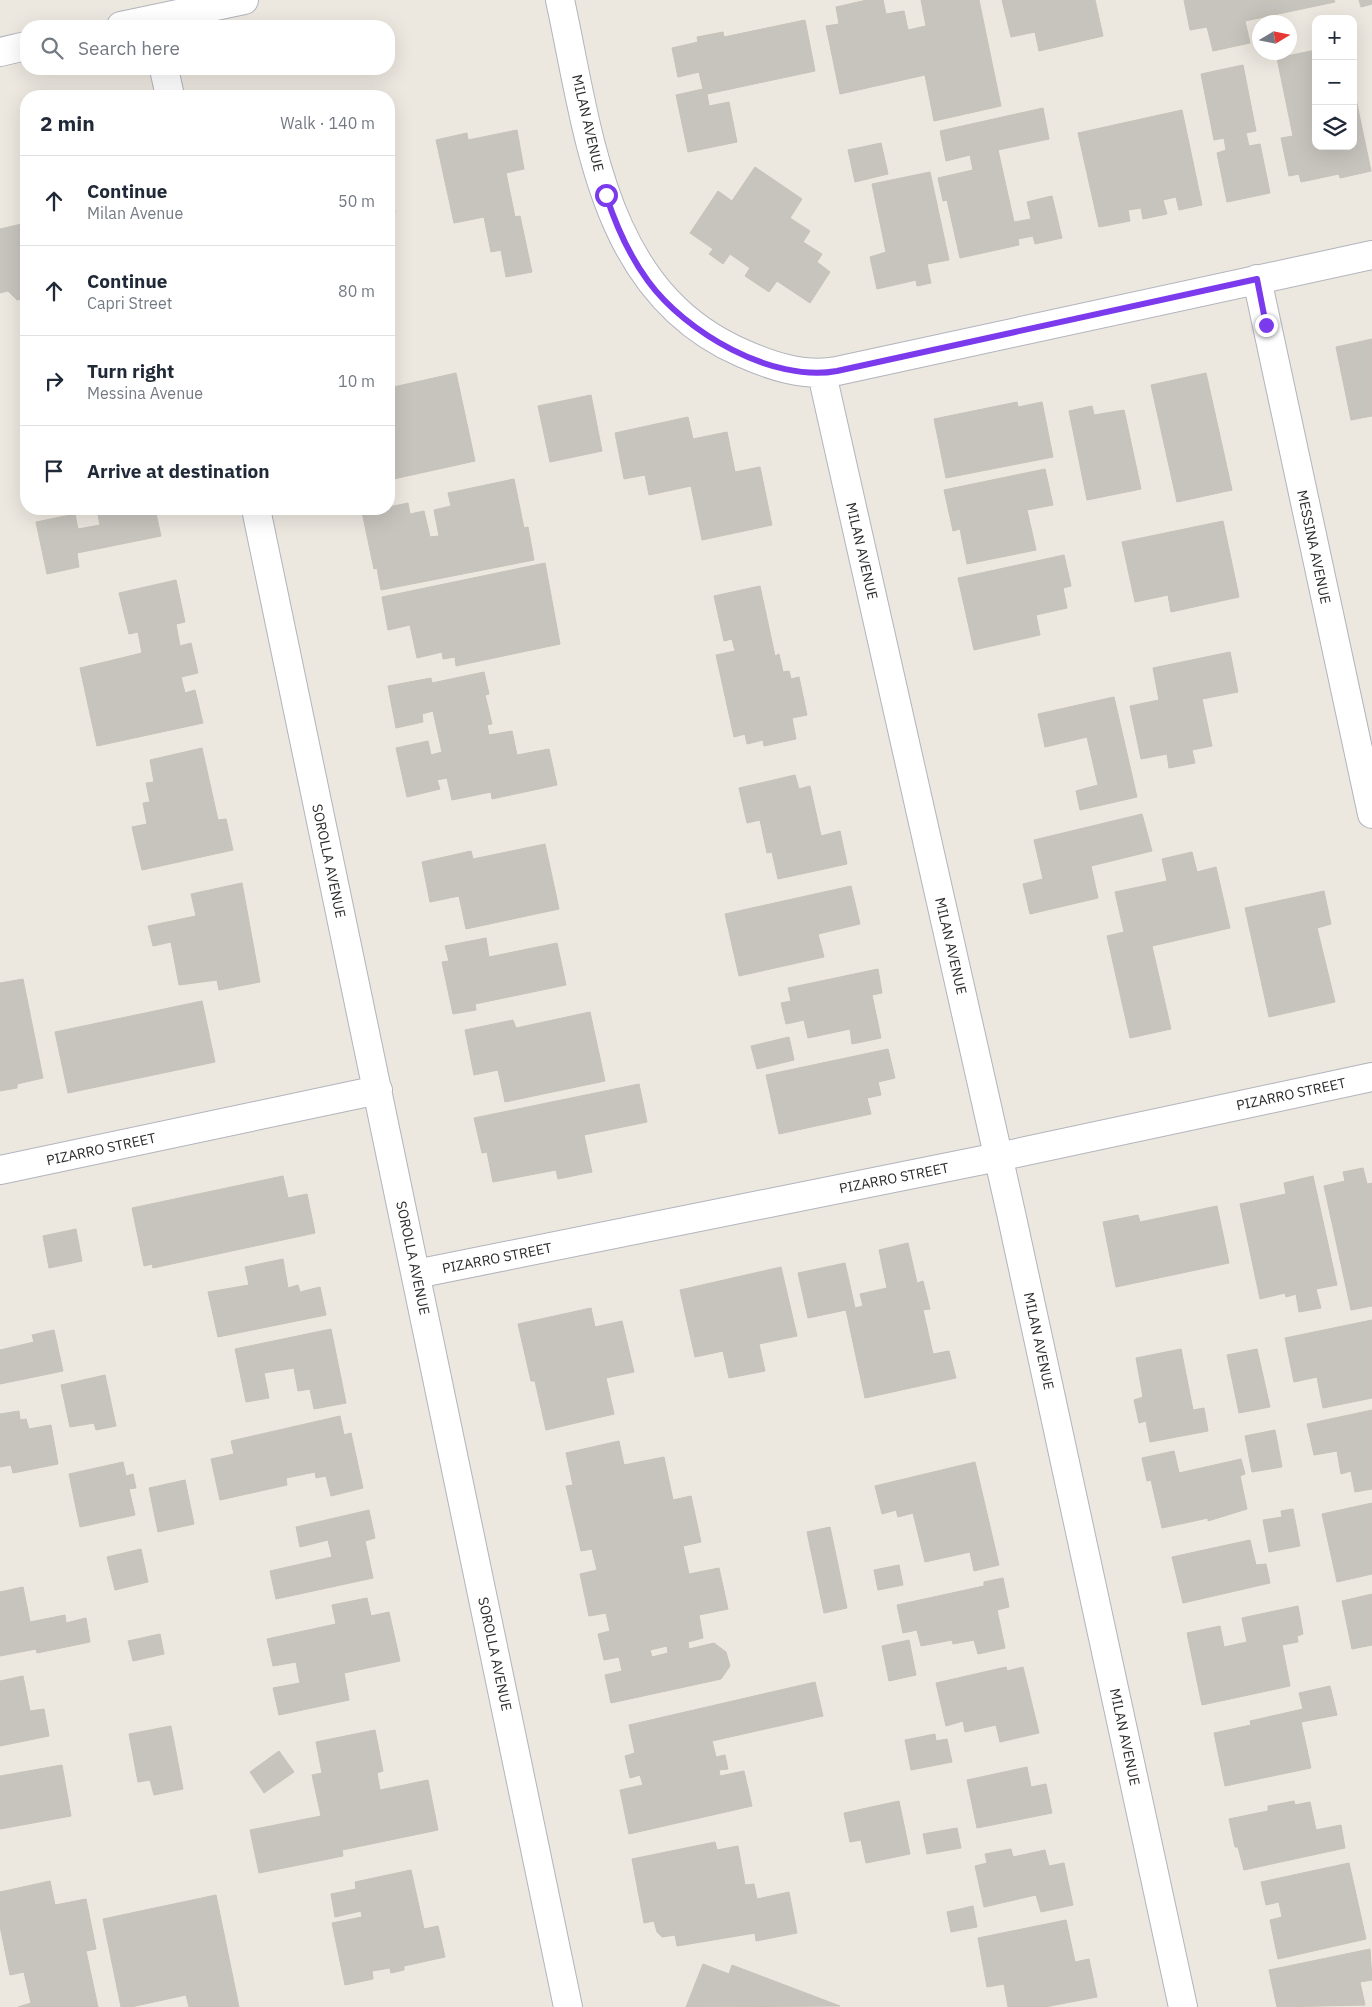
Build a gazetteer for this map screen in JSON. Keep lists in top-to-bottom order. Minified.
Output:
{"streets":{"street":["MILAN AVENUE","MESSINA AVENUE","SOROLLA AVENUE","PIZARRO STREET"]},"crossings":[["MILAN AVENUE","PIZARRO STREET"],["SOROLLA AVENUE","PIZARRO STREET"]],"north":"right","page":{"map_buttons":["+","−"],"search":"Search here","heading":["2 min","Walk · 140 m"],"list":[["Continue","Milan Avenue","50 m"],["Continue","Capri Street","80 m"],["Turn right","Messina Avenue","10 m"],"Arrive at destination"]}}
